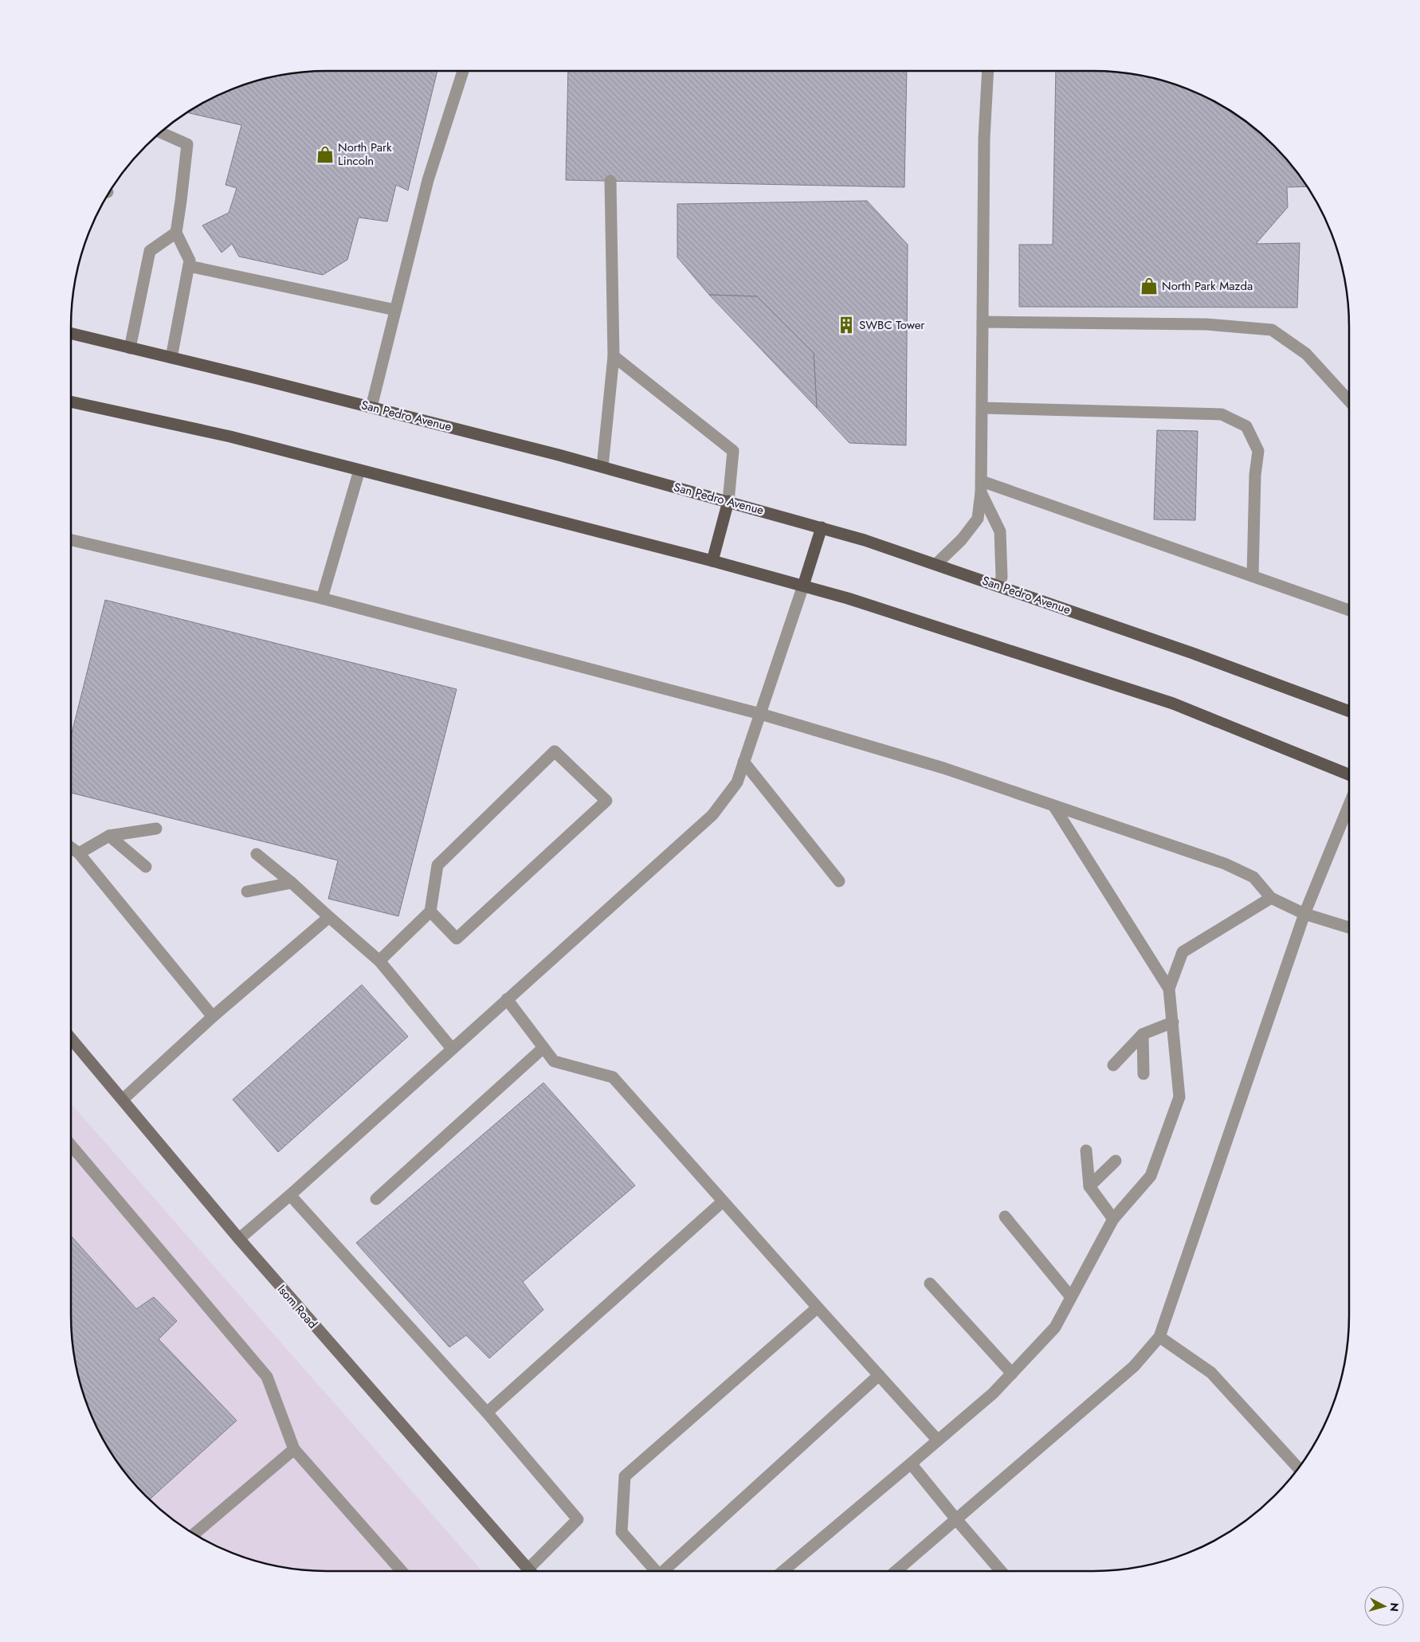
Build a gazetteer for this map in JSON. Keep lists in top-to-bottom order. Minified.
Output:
{"streets":{"main road":["San Pedro Avenue"],"street":["Isom Road"]},"places":{"shop":["North Park Lincoln","North Park Mazda"],"building":["SWBC Tower"]},"north":"right"}
